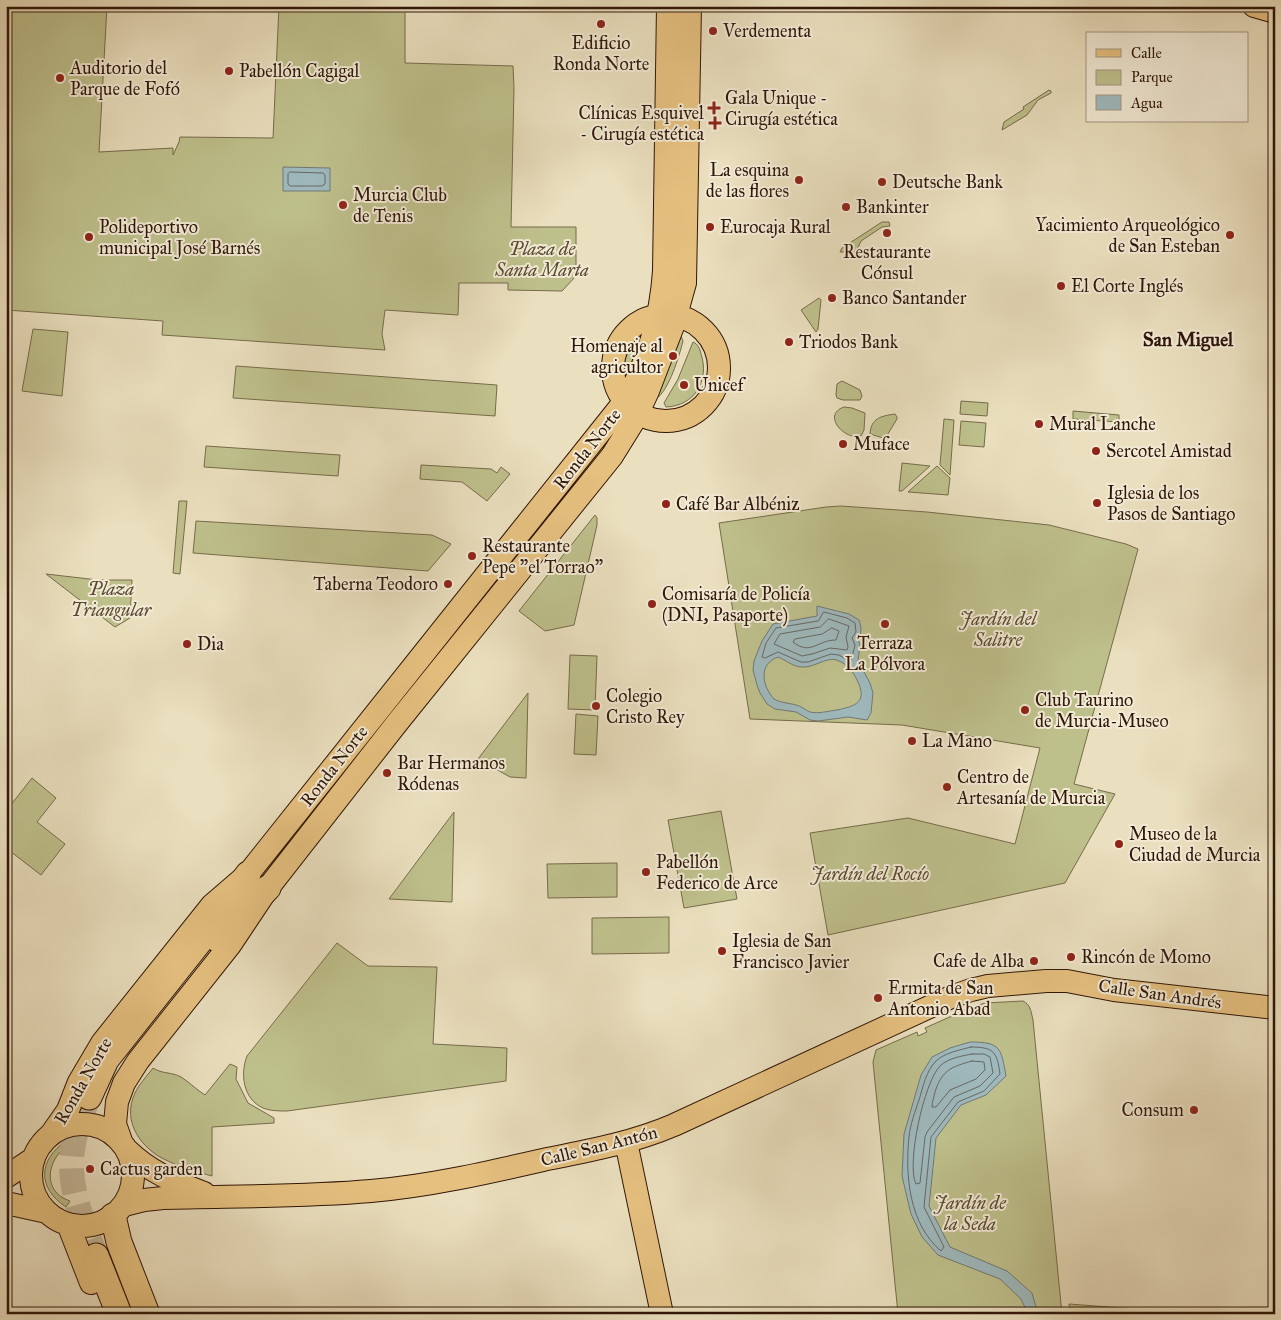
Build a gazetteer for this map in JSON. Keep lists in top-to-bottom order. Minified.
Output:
{"streets":{"main road":["Ronda Norte","Calle San Andrés","Calle San Antón"]},"crossings":[["Ronda Norte","Calle San Antón"],["Calle San Andrés","Calle San Antón"]],"districts":["San Miguel"],"parks":["Plaza de Santa Marta","Plaza Triangular","Jardín del Salitre","Jardín del Rocío","Jardín de la Seda"],"places":{"other":["Edificio Ronda Norte","Verdementa","Pabellón Cagigal","Auditorio del Parque de Fofó","La esquina de las flores","Deutsche Bank","Murcia Club de Tenis","Bankinter","Eurocaja Rural","Restaurante Cónsul","Yacimiento Arqueológico de San Esteban","Polideportivo municipal José Barnés","El Corte Inglés","Banco Santander","Triodos Bank","Homenaje al agricultor","Unicef","Mural Lanche","Muface","Sercotel Amistad","Iglesia de los Pasos de Santiago","Café Bar Albéniz","Restaurante Pepe \"el Torrao\"","Taberna Teodoro","Comisaría de Policía (DNI, Pasaporte)","Terraza La Pólvora","Dia","Colegio Cristo Rey","Club Taurino de Murcia-Museo","La Mano","Bar Hermanos Ródenas","Centro de Artesanía de Murcia","Museo de la Ciudad de Murcia","Pabellón Federico de Arce","Iglesia de San Francisco Javier","Rincón de Momo","Cafe de Alba","Ermita de San Antonio Abad","Consum","Cactus garden"],"health":["Gala Unique - Cirugía estética","Clínicas Esquivel - Cirugía estética"]},"legend":["Calle","Parque","Agua"]}
